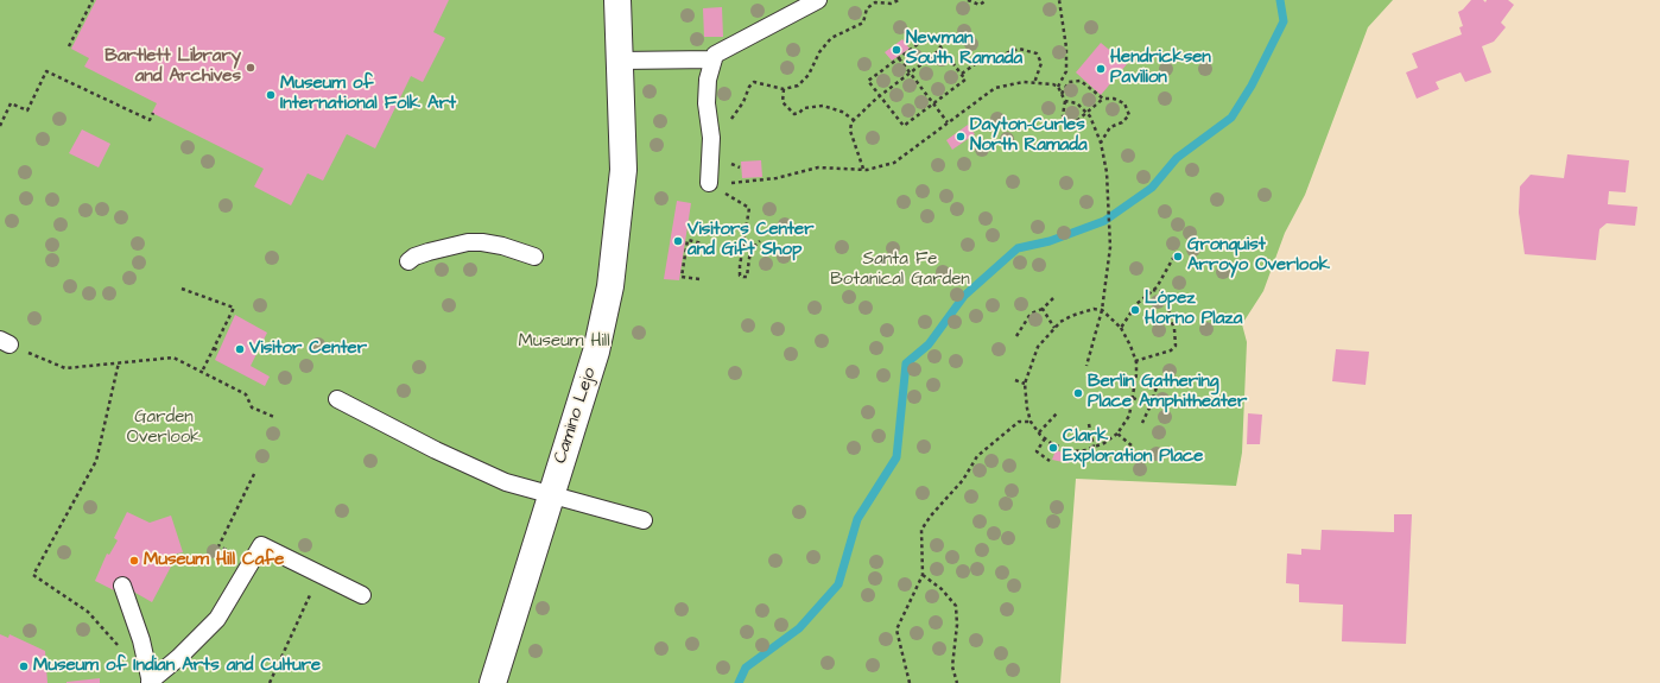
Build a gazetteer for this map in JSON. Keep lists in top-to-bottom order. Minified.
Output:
{"streets":{"street":["Camino Lejo"]},"parks":["Santa Fe Botanical Garden","Museum Hill","Garden Overlook"],"places":["Newman South Ramada","Bartlett Library and Archives","Hendricksen Pavilion","Museum of International Folk Art","Dayton-Curles North Ramada","Visitors Center and Gift Shop","Gronquist Arroyo Overlook","López Horno Plaza","Visitor Center","Berlin Gathering Place Amphitheater","Clark Exploration Place","Museum Hill Cafe","Museum of Indian Arts and Culture"]}
